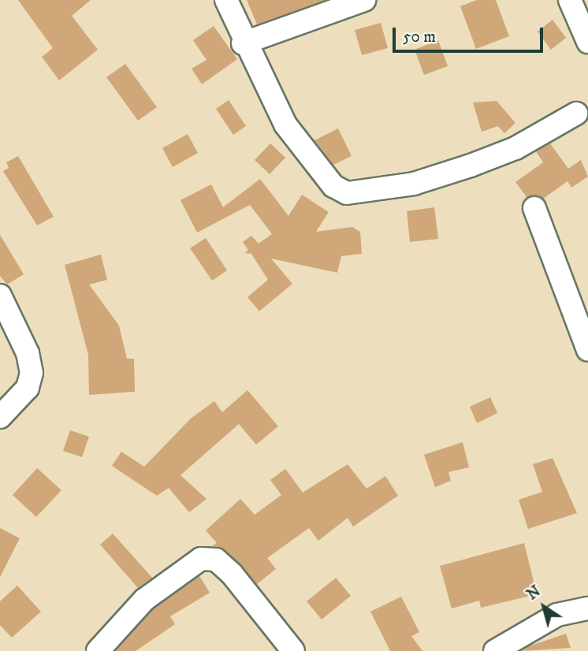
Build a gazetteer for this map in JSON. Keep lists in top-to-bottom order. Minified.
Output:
{"scale_bar":"50 m","north":"top left"}
